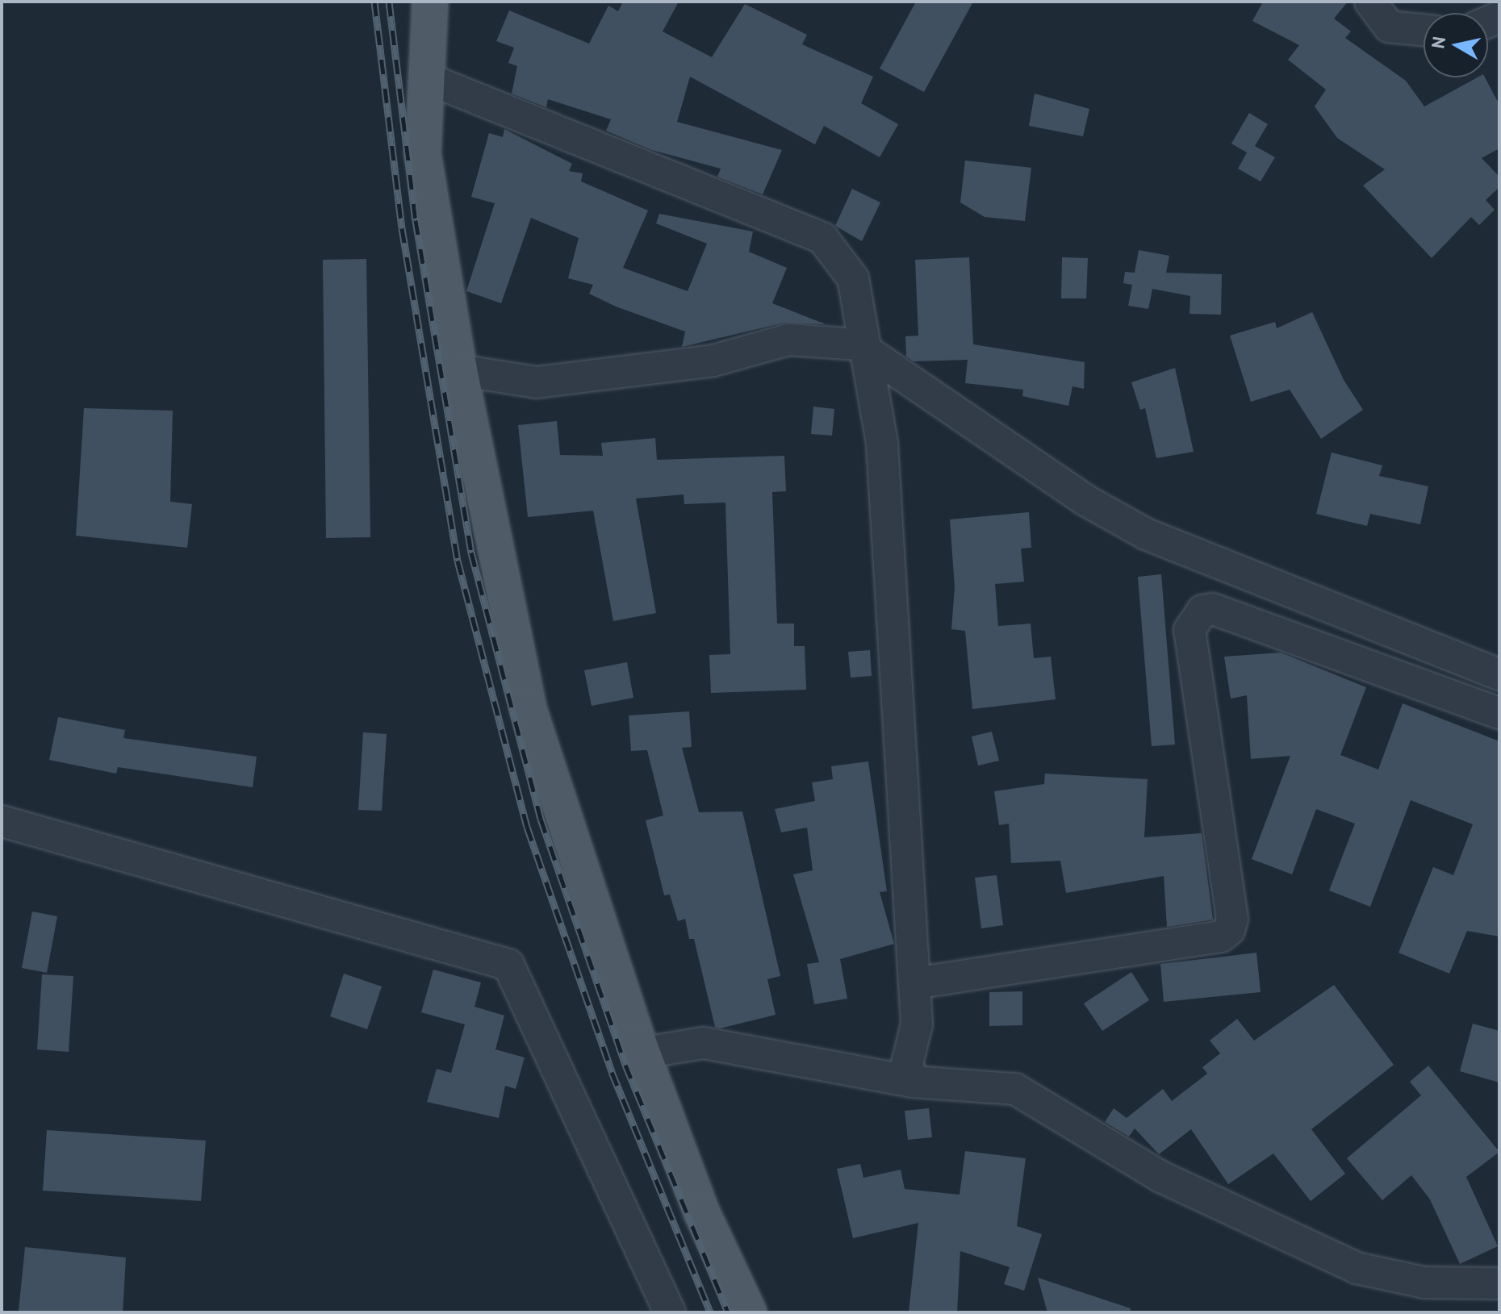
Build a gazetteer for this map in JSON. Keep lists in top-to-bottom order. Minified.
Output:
{"north":"left"}
